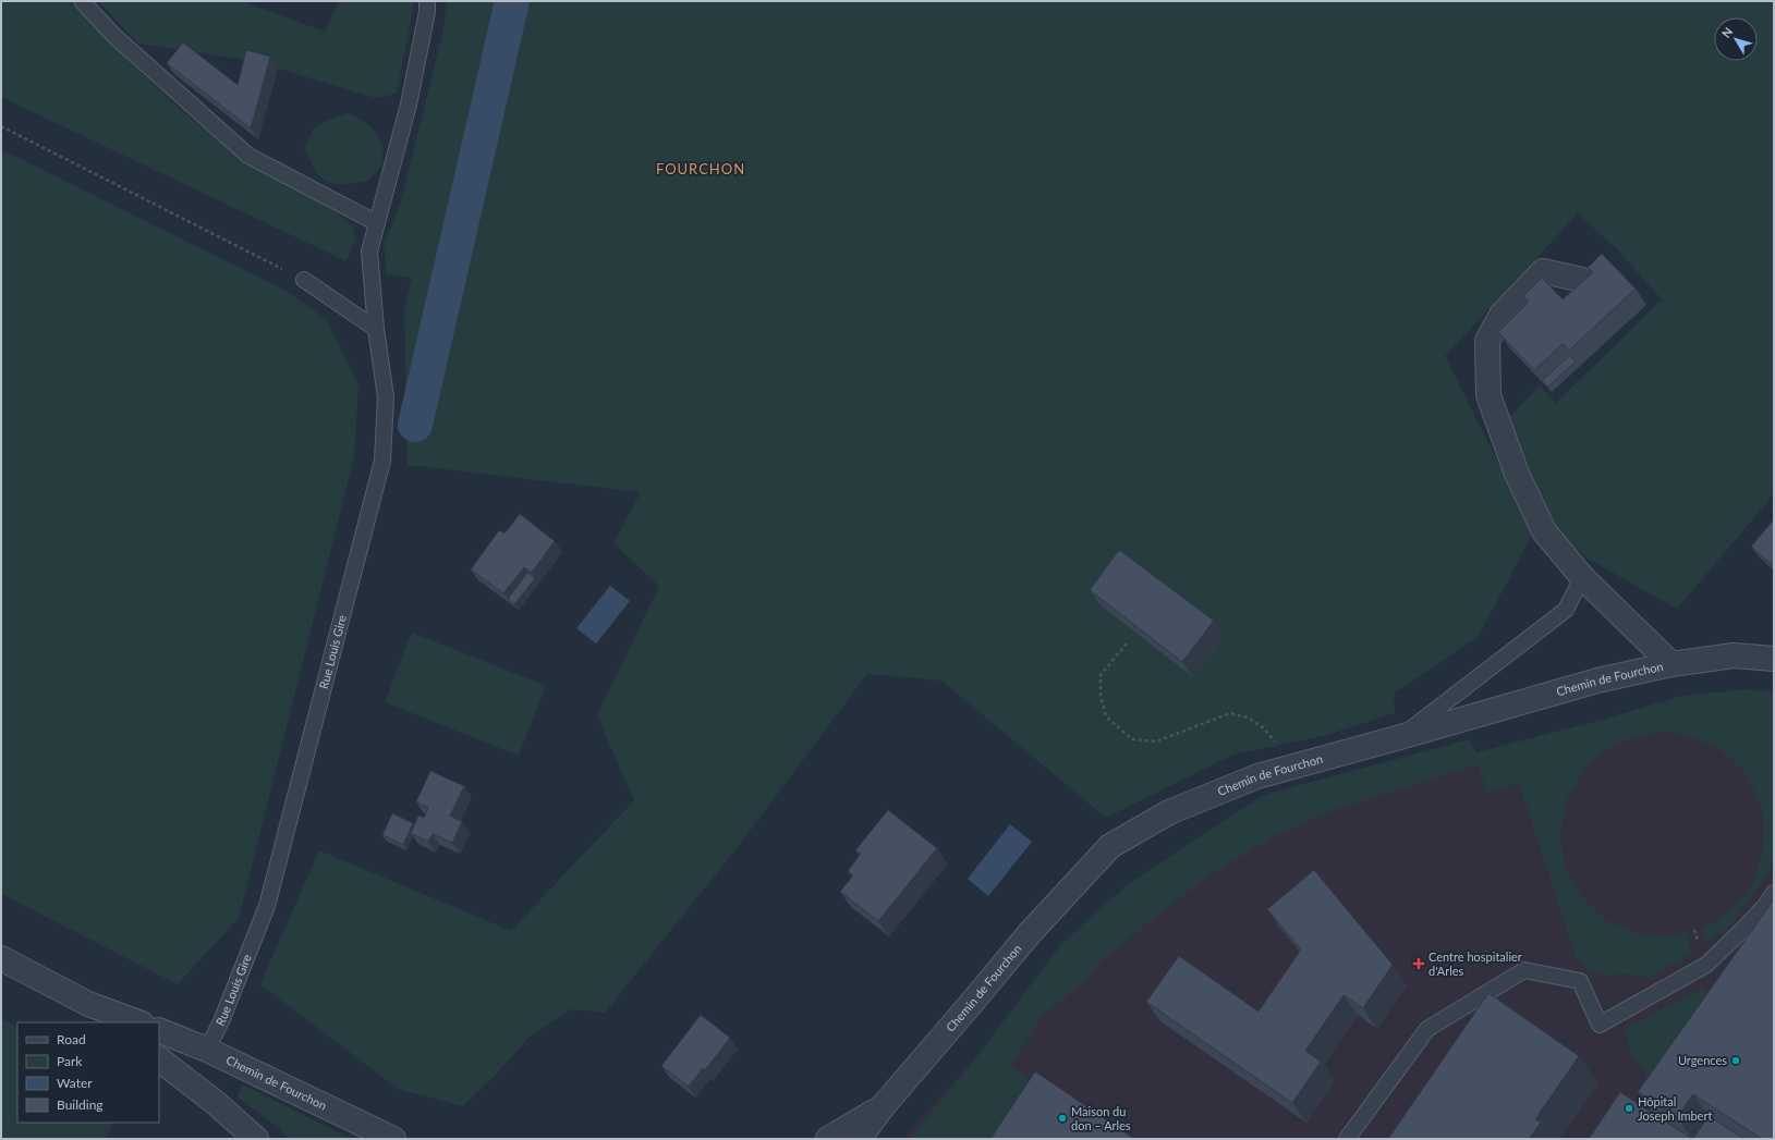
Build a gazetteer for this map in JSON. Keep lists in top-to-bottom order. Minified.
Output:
{"streets":{"street":["Chemin de Fourchon"],"lane":["Rue Louis Gire"]},"crossings":[["Rue Louis Gire","Chemin de Fourchon"]],"districts":["FOURCHON"],"places":{"health":["Centre hospitalier d'Arles"],"other":["Urgences","Hôpital Joseph Imbert","Maison du don – Arles"]},"legend":["Road","Park","Water","Building"],"north":"top left"}
